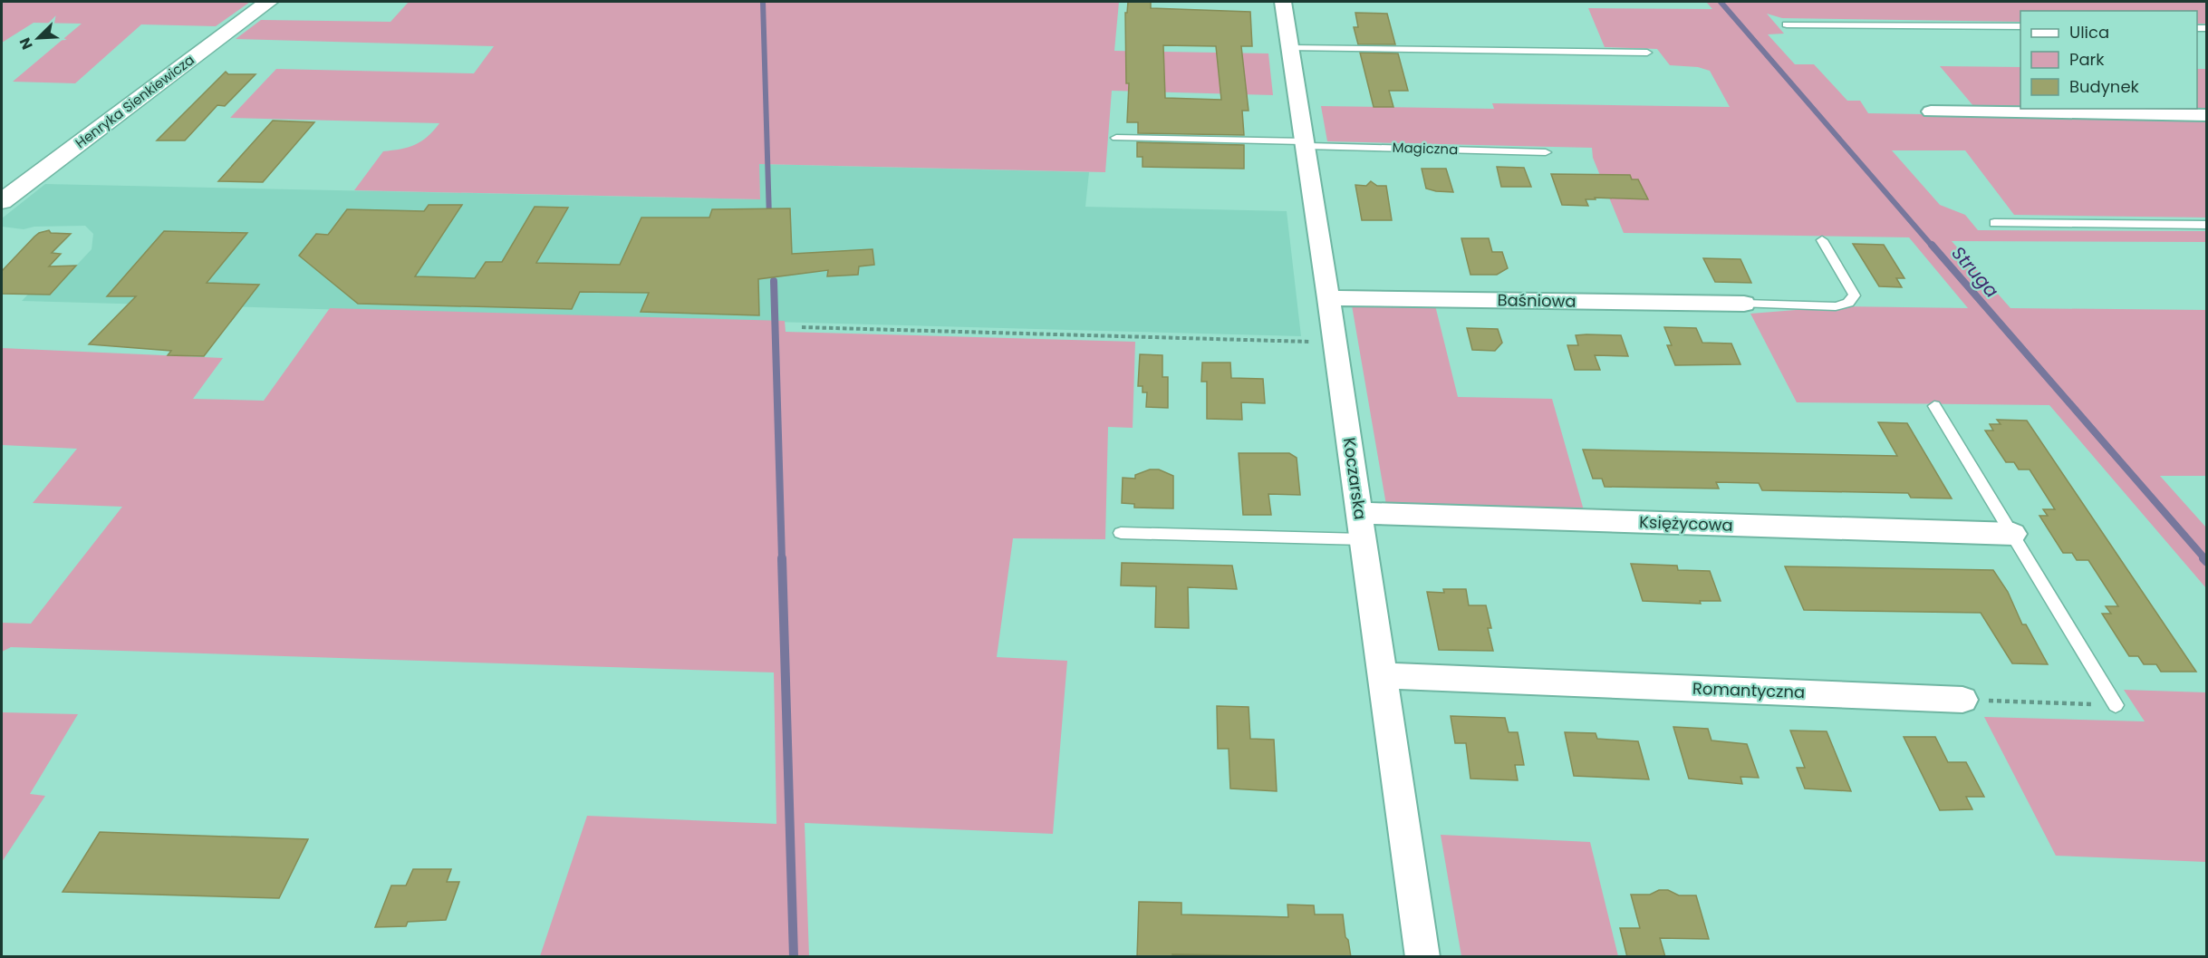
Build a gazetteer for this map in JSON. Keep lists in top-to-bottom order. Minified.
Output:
{"streets":{"street":["Henryka Sienkiewicza","Baśniowa","Koczarska","Księżycowa","Romantyczna"],"lane":["Magiczna"]},"crossings":[["Magiczna","Koczarska"],["Baśniowa","Koczarska"],["Koczarska","Księżycowa"],["Koczarska","Romantyczna"]],"water":["Struga"],"legend":["Ulica","Park","Budynek"],"north":"bottom left"}
